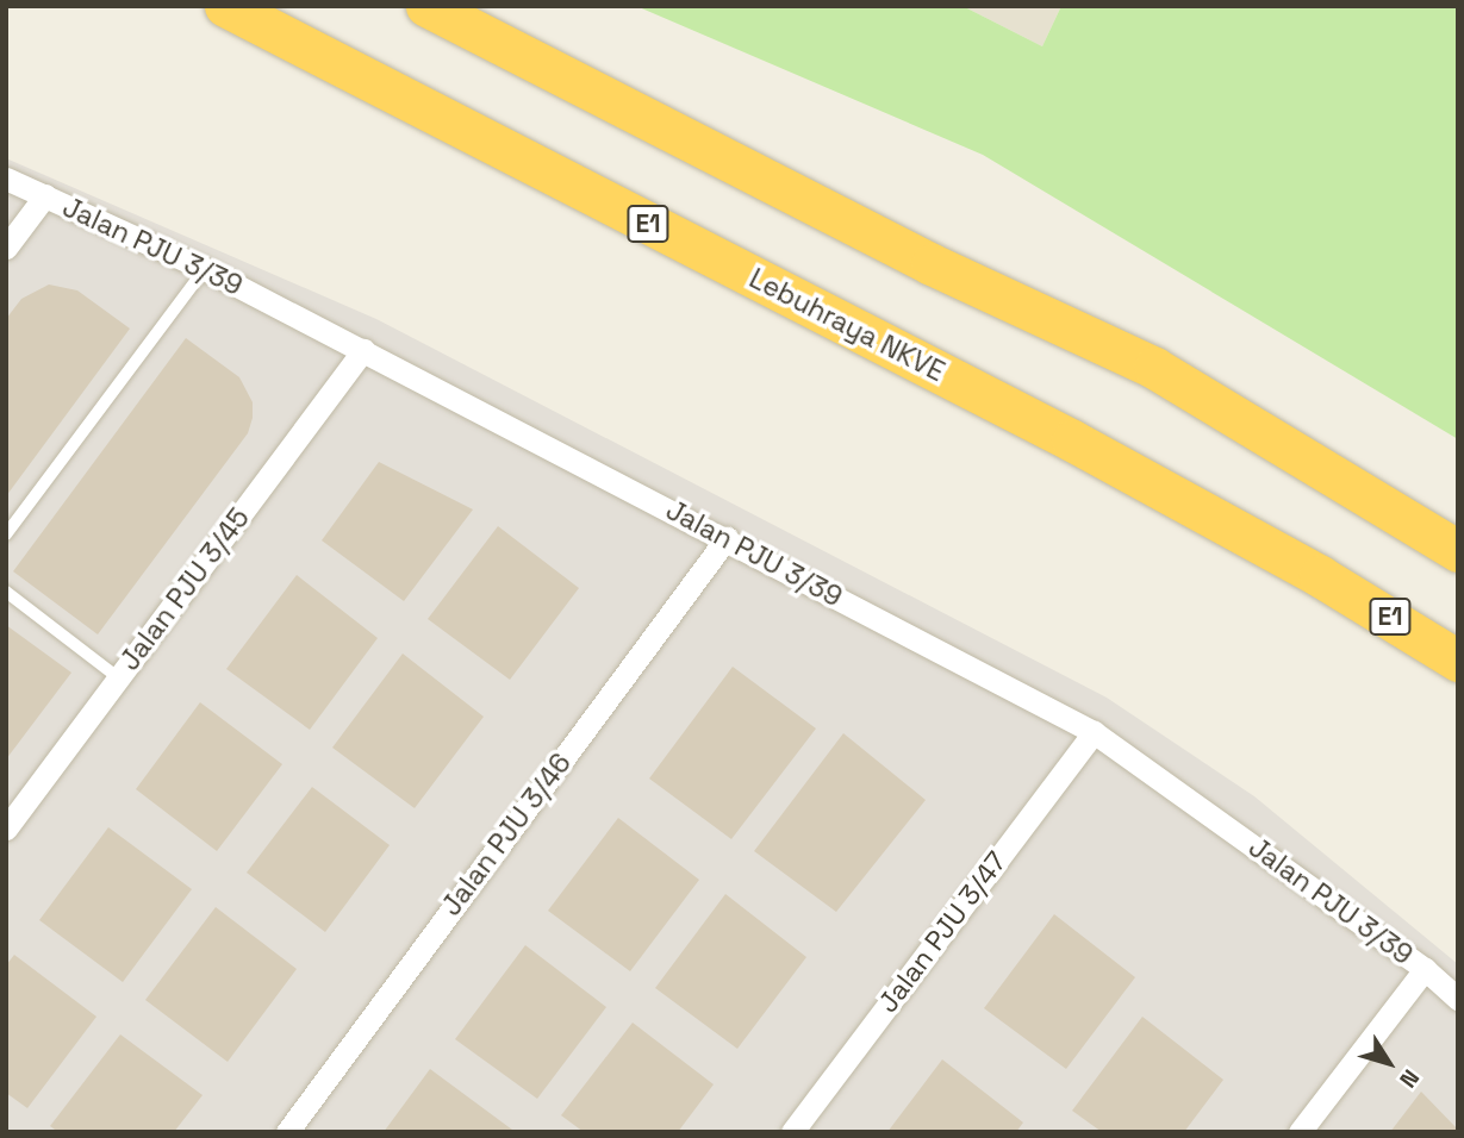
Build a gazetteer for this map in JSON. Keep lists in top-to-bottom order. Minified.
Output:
{"streets":{"highway":["E1","Lebuhraya NKVE"],"street":["Jalan PJU 3/39","Jalan PJU 3/45","Jalan PJU 3/46","Jalan PJU 3/47"]},"crossings":[["Jalan PJU 3/39","Jalan PJU 3/45"],["Jalan PJU 3/39","Jalan PJU 3/46"],["Jalan PJU 3/39","Jalan PJU 3/47"]],"north":"bottom right"}
